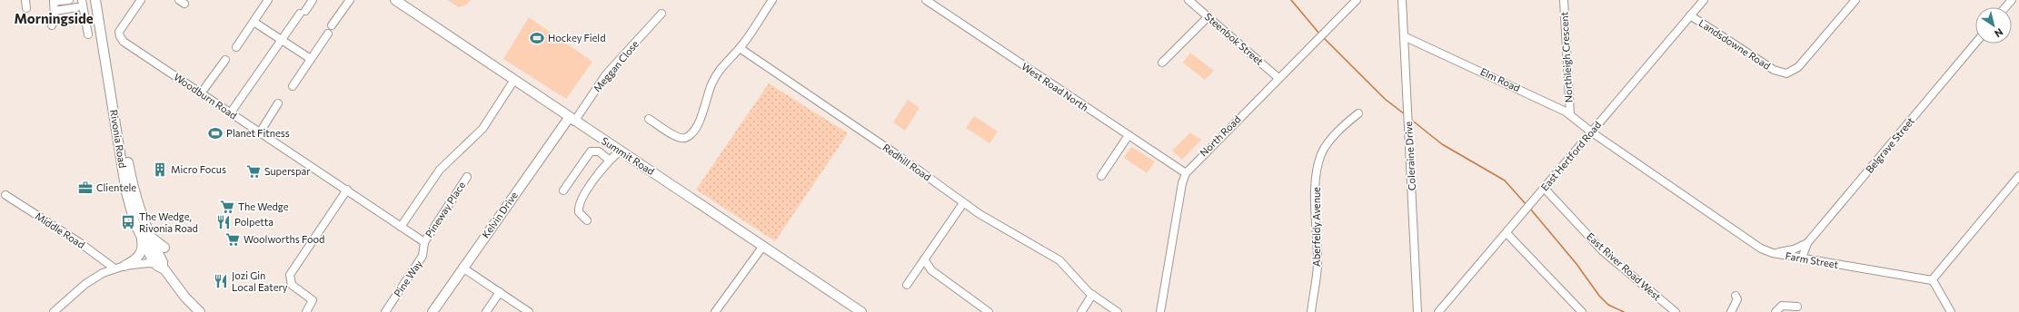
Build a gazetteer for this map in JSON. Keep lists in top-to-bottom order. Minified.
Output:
{"streets":{"main road":["Rivonia Road","Summit Road","Kelvin Drive"],"street":["Steenbok Street","Landsdowne Road","Northleigh Crescent","Meggan Close","Elm Road","West Road North","Woodburn Road","North Road","Belgrave Street","Coleraine Drive","East Hertford Road","Redhill Road","Pineway Place","Aberfeldy Avenue","Middle Road","Farm Street","East River Road West","Pine Way"]},"crossings":[["Steenbok Street","North Road"],["Landsdowne Road","East Hertford Road"],["Northleigh Crescent","Elm Road"],["Meggan Close","Summit Road"],["Meggan Close","Kelvin Drive"],["Elm Road","Coleraine Drive"],["Elm Road","East Hertford Road"],["Elm Road","Farm Street"],["West Road North","North Road"],["Woodburn Road","Pineway Place"],["Woodburn Road","Pine Way"],["Belgrave Street","Farm Street"],["Summit Road","Kelvin Drive"],["East Hertford Road","Farm Street"],["East Hertford Road","East River Road West"],["Pineway Place","Pine Way"]],"districts":["Morningside"],"places":{"sports":["Hockey Field","Planet Fitness"],"building":["Micro Focus"],"supermarket":["Superspar","The Wedge","Woolworths Food"],"office":["Clientele"],"bus stop":["The Wedge, Rivonia Road"],"restaurant":["Polpetta","Jozi Gin Local Eatery"]},"north":"bottom right"}
